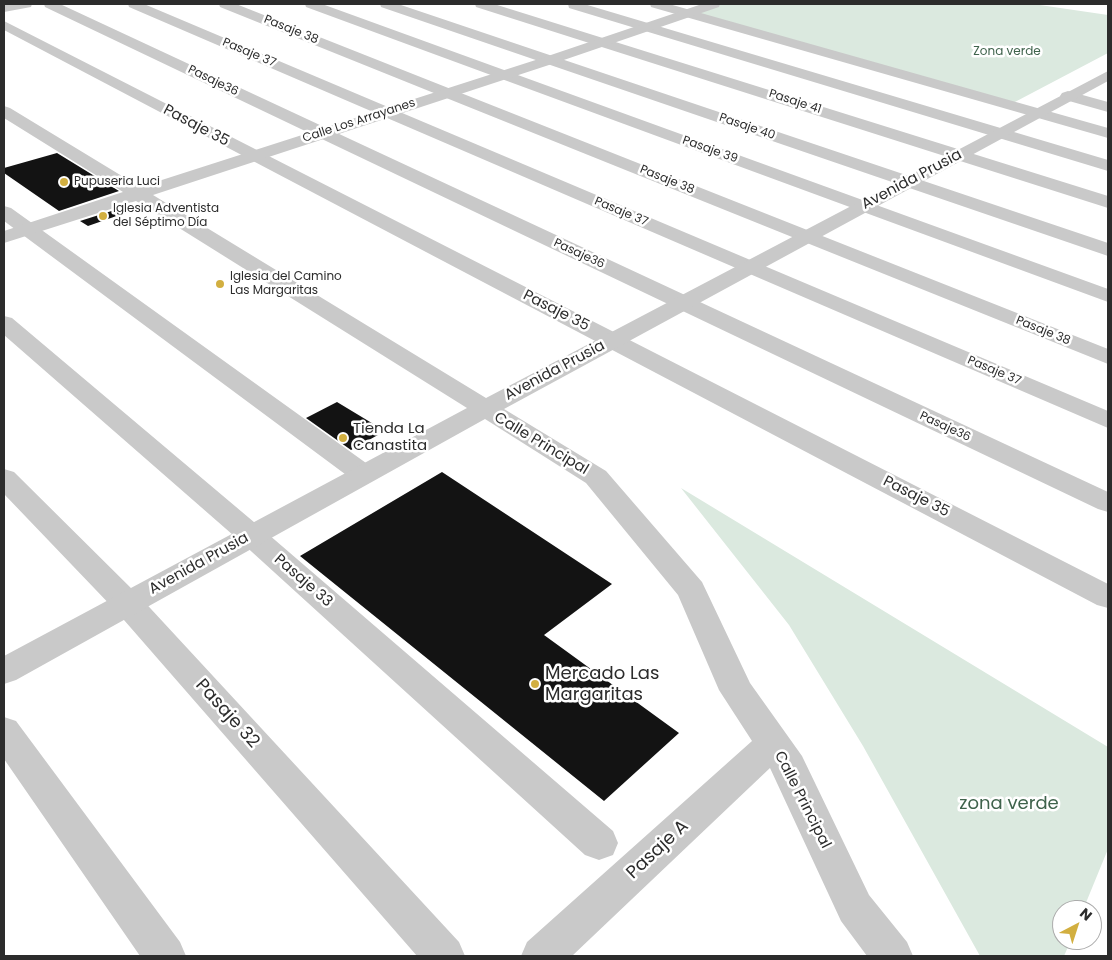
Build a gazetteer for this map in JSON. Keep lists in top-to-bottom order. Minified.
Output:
{"streets":{"street":["Pasaje 38","Pasaje 37","Pasaje36","Pasaje 41","Calle Los Arrayanes","Pasaje 35","Pasaje 40","Pasaje 39","Avenida Prusia","Calle Principal","Pasaje 33","Pasaje 32","Pasaje A"]},"crossings":[["Pasaje 38","Calle Los Arrayanes"],["Pasaje 38","Avenida Prusia"],["Pasaje 37","Calle Los Arrayanes"],["Pasaje 37","Avenida Prusia"],["Pasaje36","Calle Los Arrayanes"],["Pasaje36","Avenida Prusia"],["Pasaje 41","Calle Los Arrayanes"],["Pasaje 41","Avenida Prusia"],["Calle Los Arrayanes","Pasaje 35"],["Calle Los Arrayanes","Pasaje 40"],["Calle Los Arrayanes","Pasaje 39"],["Calle Los Arrayanes","Calle Principal"],["Pasaje 35","Avenida Prusia"],["Pasaje 40","Avenida Prusia"],["Pasaje 39","Avenida Prusia"],["Avenida Prusia","Calle Principal"],["Avenida Prusia","Pasaje 33"],["Avenida Prusia","Pasaje 32"],["Calle Principal","Pasaje A"]],"parks":["Zona verde","zona verde"],"places":["Pupuseria Luci","Iglesia Adventista del Séptimo Día","Iglesia del Camino Las Margaritas","Tienda La Canastita","Mercado Las Margaritas"],"north":"top right"}
